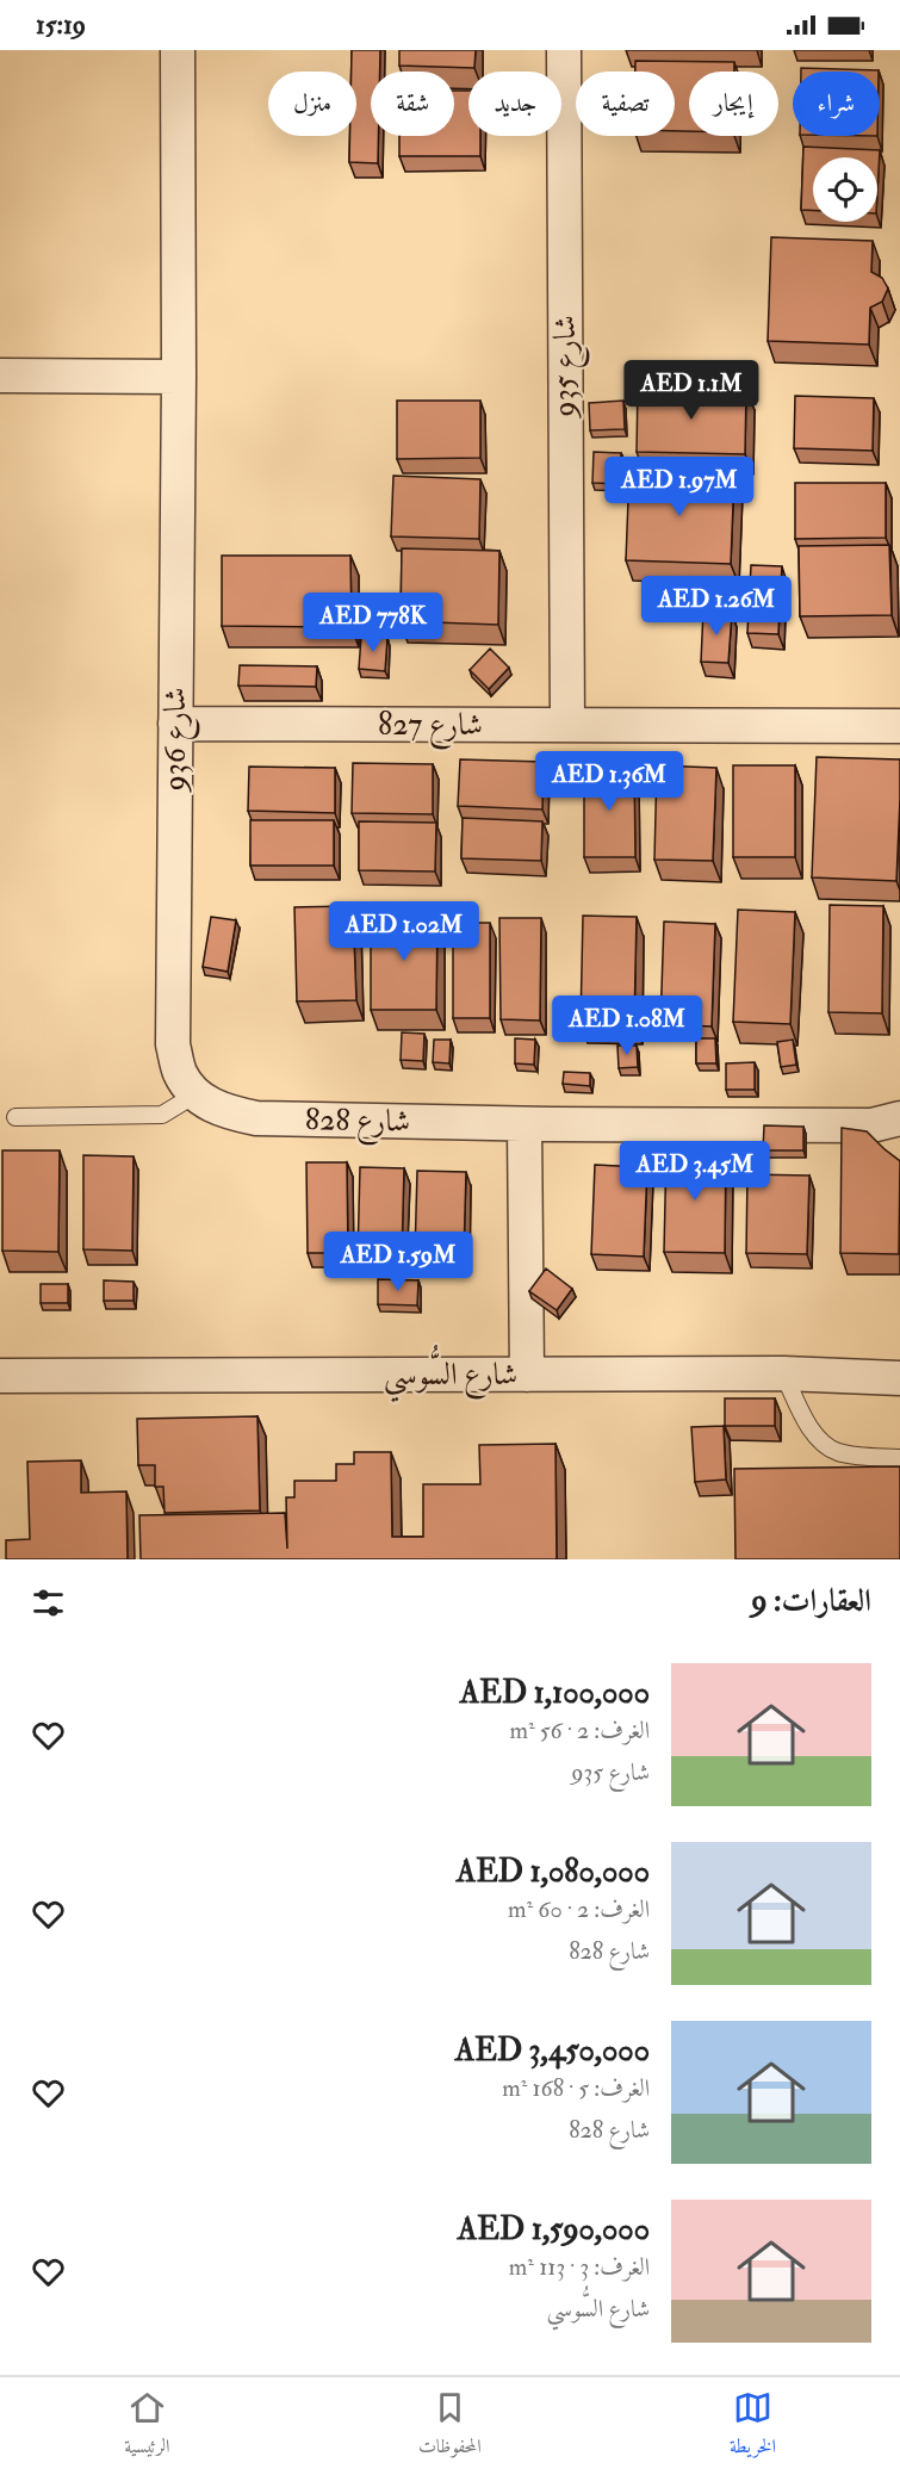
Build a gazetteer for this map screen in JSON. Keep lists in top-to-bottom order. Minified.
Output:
{"streets":{"street":["شارع 935","شارع 827","شارع 936","شارع 828","شارع السُّوسي"]},"crossings":[["شارع 935","شارع 827"],["شارع 827","شارع 936"],["شارع 936","شارع 828"]],"page":{"status":"15:19","chip":["شراء","إيجار","تصفية","جديد","شقة","منزل"],"price":["AED 1.1M","AED 1.97M","AED 1.26M","AED 778K","AED 1.36M","AED 1.02M","AED 1.08M","AED 3.45M","AED 1.59M"],"heading":"العقارات: 9","list":[{"name":"AED 1,100,000","note":"الغرف: 2 · 56 m² · شارع 935"},{"name":"AED 1,080,000","note":"الغرف: 2 · 60 m² · شارع 828"},{"name":"AED 3,450,000","note":"الغرف: 5 · 168 m² · شارع 828"},{"name":"AED 1,590,000","note":"الغرف: 3 · 113 m² · شارع السُّوسي"}],"tabs":["الخريطة","المحفوظات","الرئيسية"]}}
